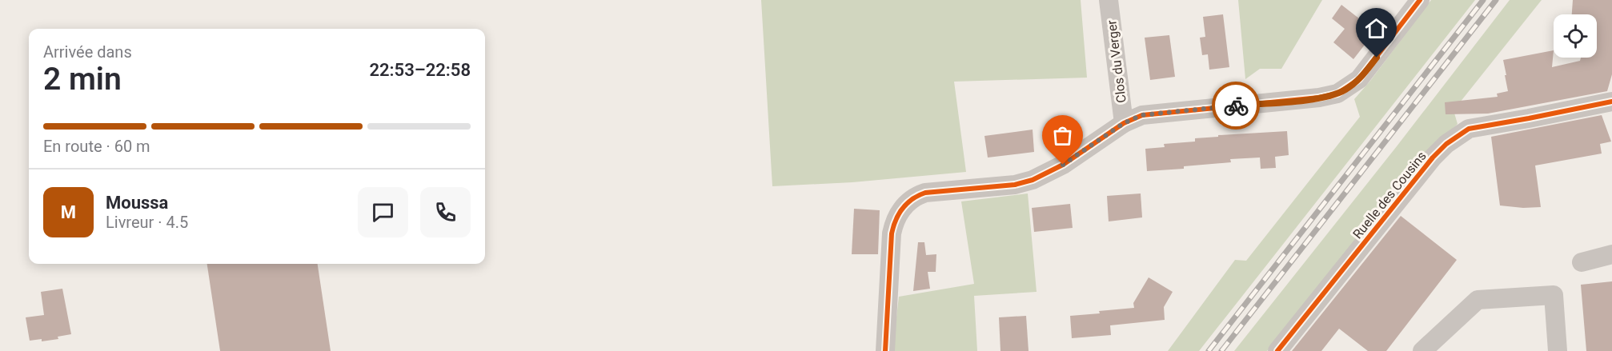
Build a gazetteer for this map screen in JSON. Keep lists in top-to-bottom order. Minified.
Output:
{"streets":{"street":["Clos du Verger","Ruelle des Cousins"]},"page":{"heading":["2 min","Arrivée dans","22:53–22:58"],"panel":["Moussa","Livreur · 4.5"],"bar":"En route · 60 m","round":"M"}}
